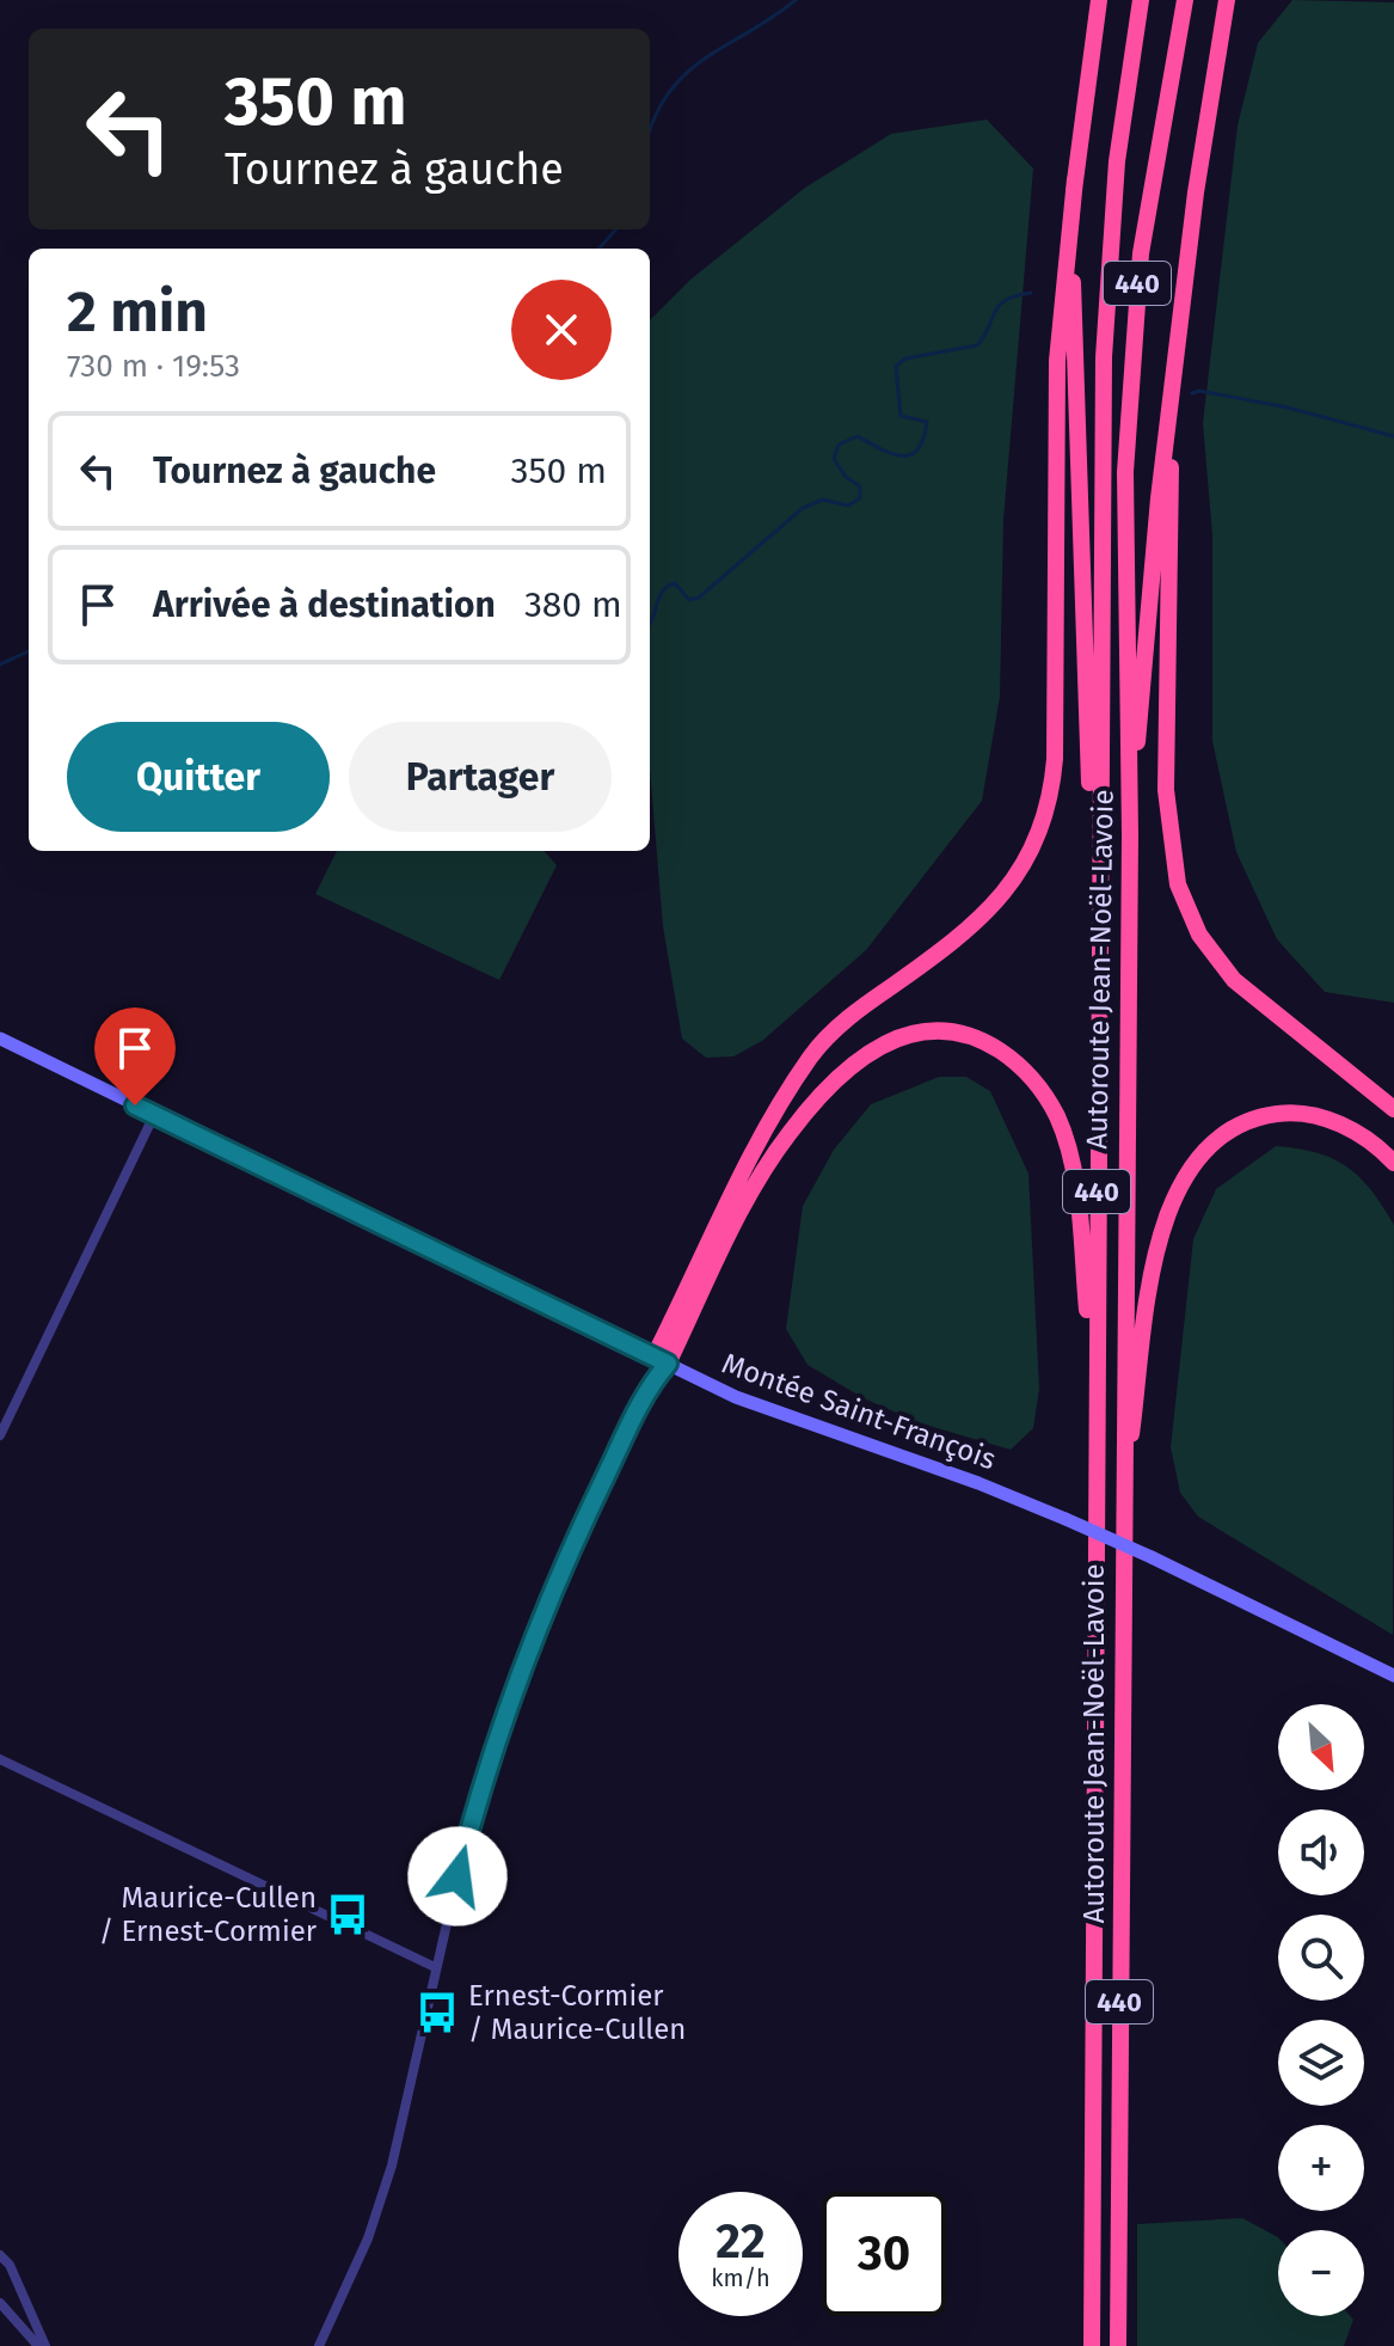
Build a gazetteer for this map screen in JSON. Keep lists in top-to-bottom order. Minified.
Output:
{"streets":{"highway":["440","Autoroute Jean-Noël-Lavoie"],"street":["Montée Saint-François"]},"places":{"bus stop":["Maurice-Cullen / Ernest-Cormier","Ernest-Cormier / Maurice-Cullen"]},"north":"bottom right","page":{"turn":["350 m","Tournez à gauche"],"heading":["2 min","730 m · 19:53"],"list":[{"name":"Tournez à gauche","value":"350 m"},{"name":"Arrivée à destination","value":"380 m"}],"buttons":["Quitter","Partager"],"map_buttons":["+","−"],"speed":"22 km/h","limit":"30"}}
